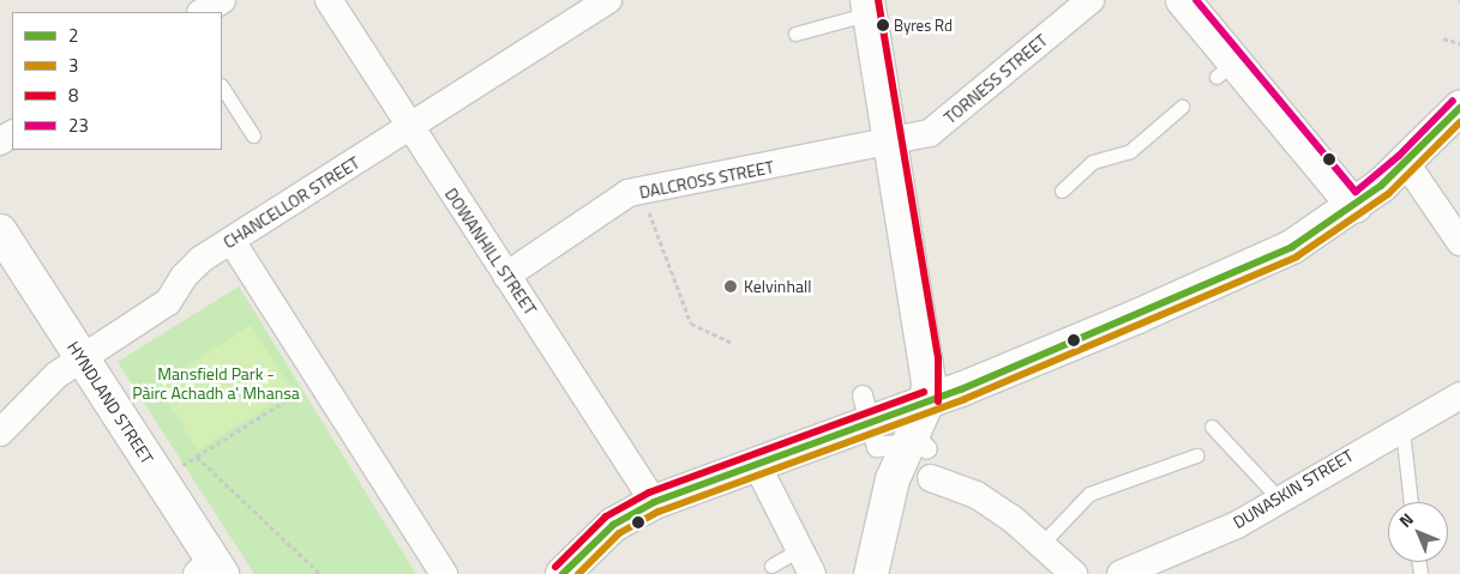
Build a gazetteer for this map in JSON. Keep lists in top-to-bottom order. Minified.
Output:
{"streets":{"street":["TORNESS STREET","DALCROSS STREET","CHANCELLOR STREET","DOWANHILL STREET","HYNDLAND STREET","DUNASKIN STREET"]},"crossings":[["TORNESS STREET","DALCROSS STREET"],["DALCROSS STREET","DOWANHILL STREET"],["CHANCELLOR STREET","DOWANHILL STREET"],["CHANCELLOR STREET","HYNDLAND STREET"]],"parks":["Mansfield Park - Pàirc Achadh a' Mhansa"],"places":["Byres Rd","Kelvinhall"],"lines":["transit line 8","transit line 23","transit line 2","transit line 3"],"legend":["2","3","8","23"],"north":"top left"}
